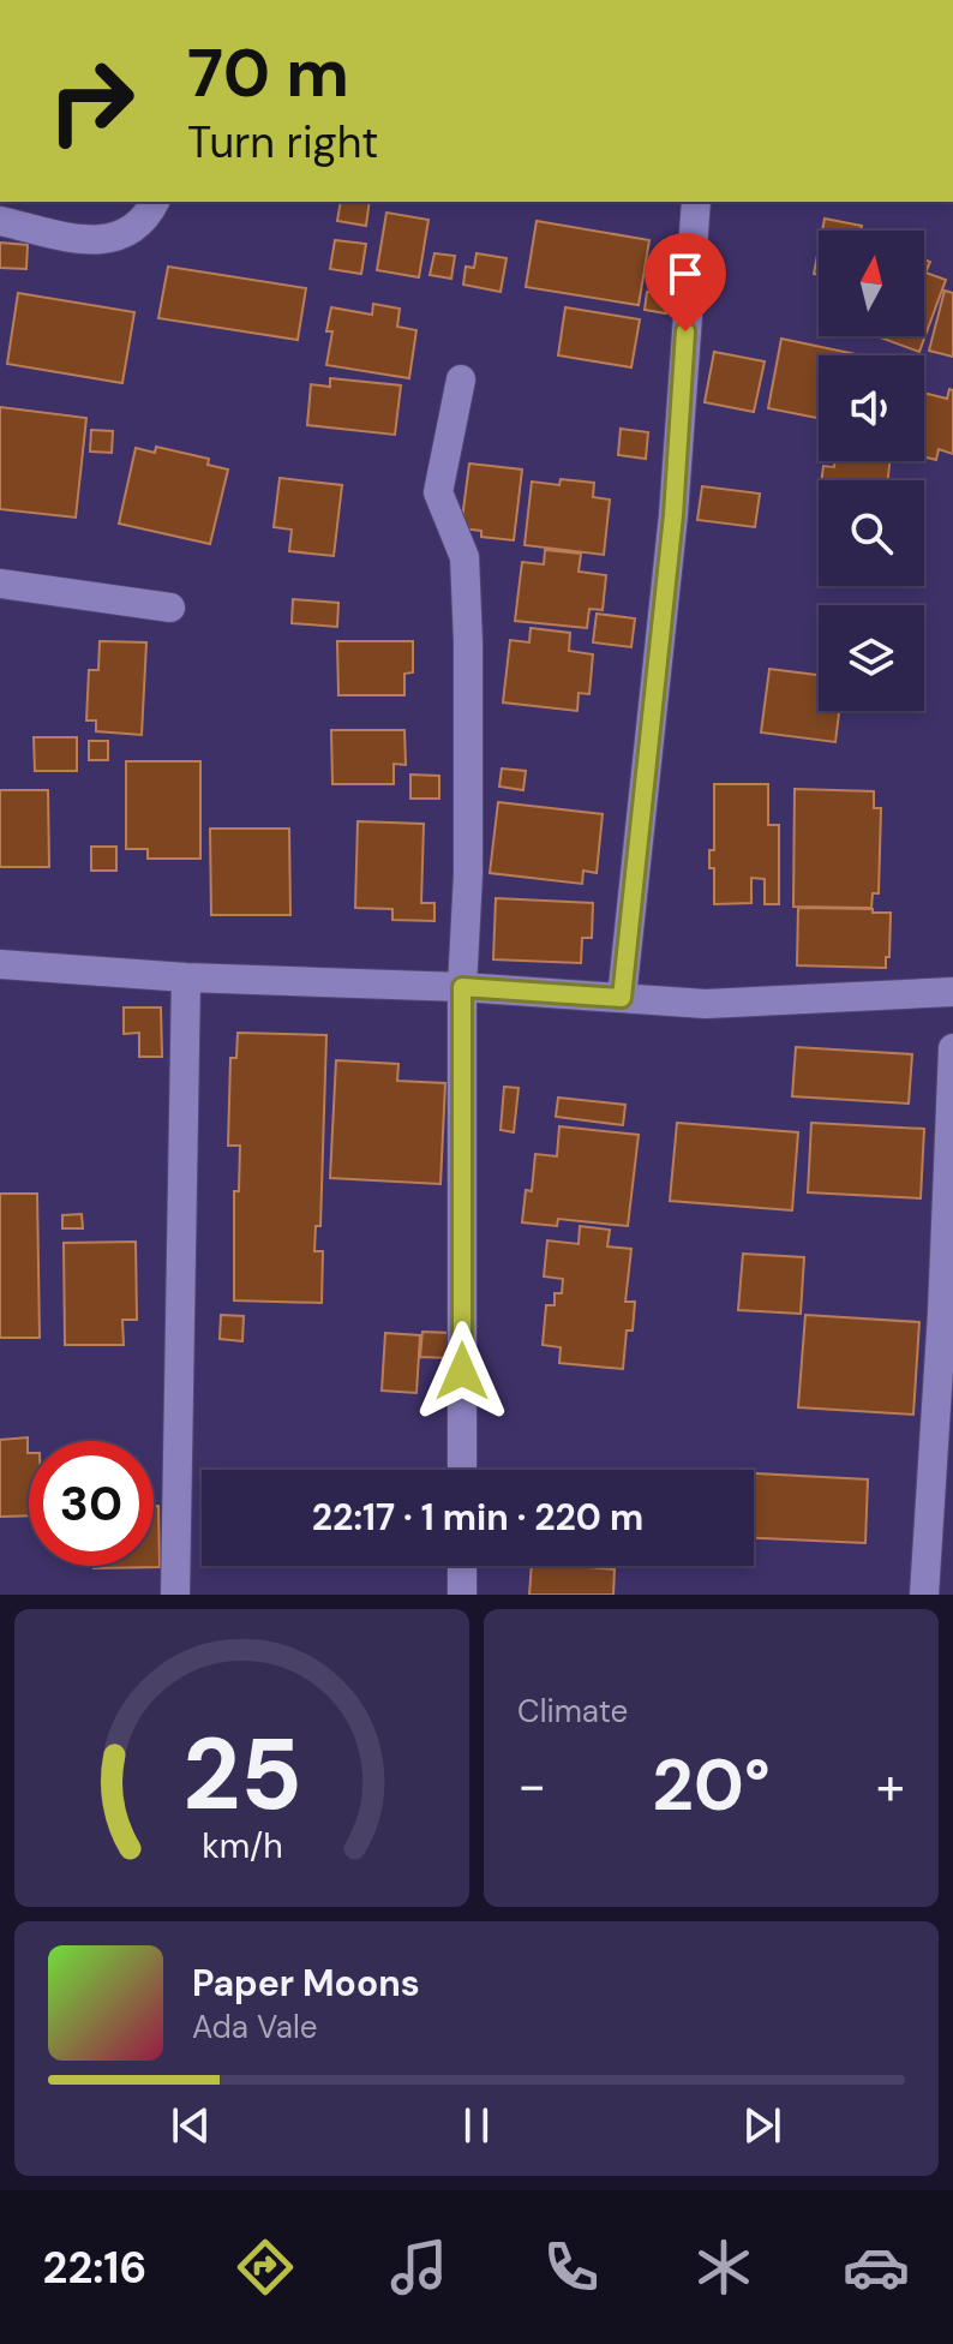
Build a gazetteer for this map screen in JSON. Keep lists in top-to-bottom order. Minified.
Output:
{"north":"top","page":{"turn":["70 m","Turn right"],"limit":"30","trip":"22:17 · 1 min · 220 m","tile":"Climate","heat":["−","20°","+"],"song":["Paper Moons","Ada Vale"],"tabs":"22:16","gauge":["25","km/h"]}}
